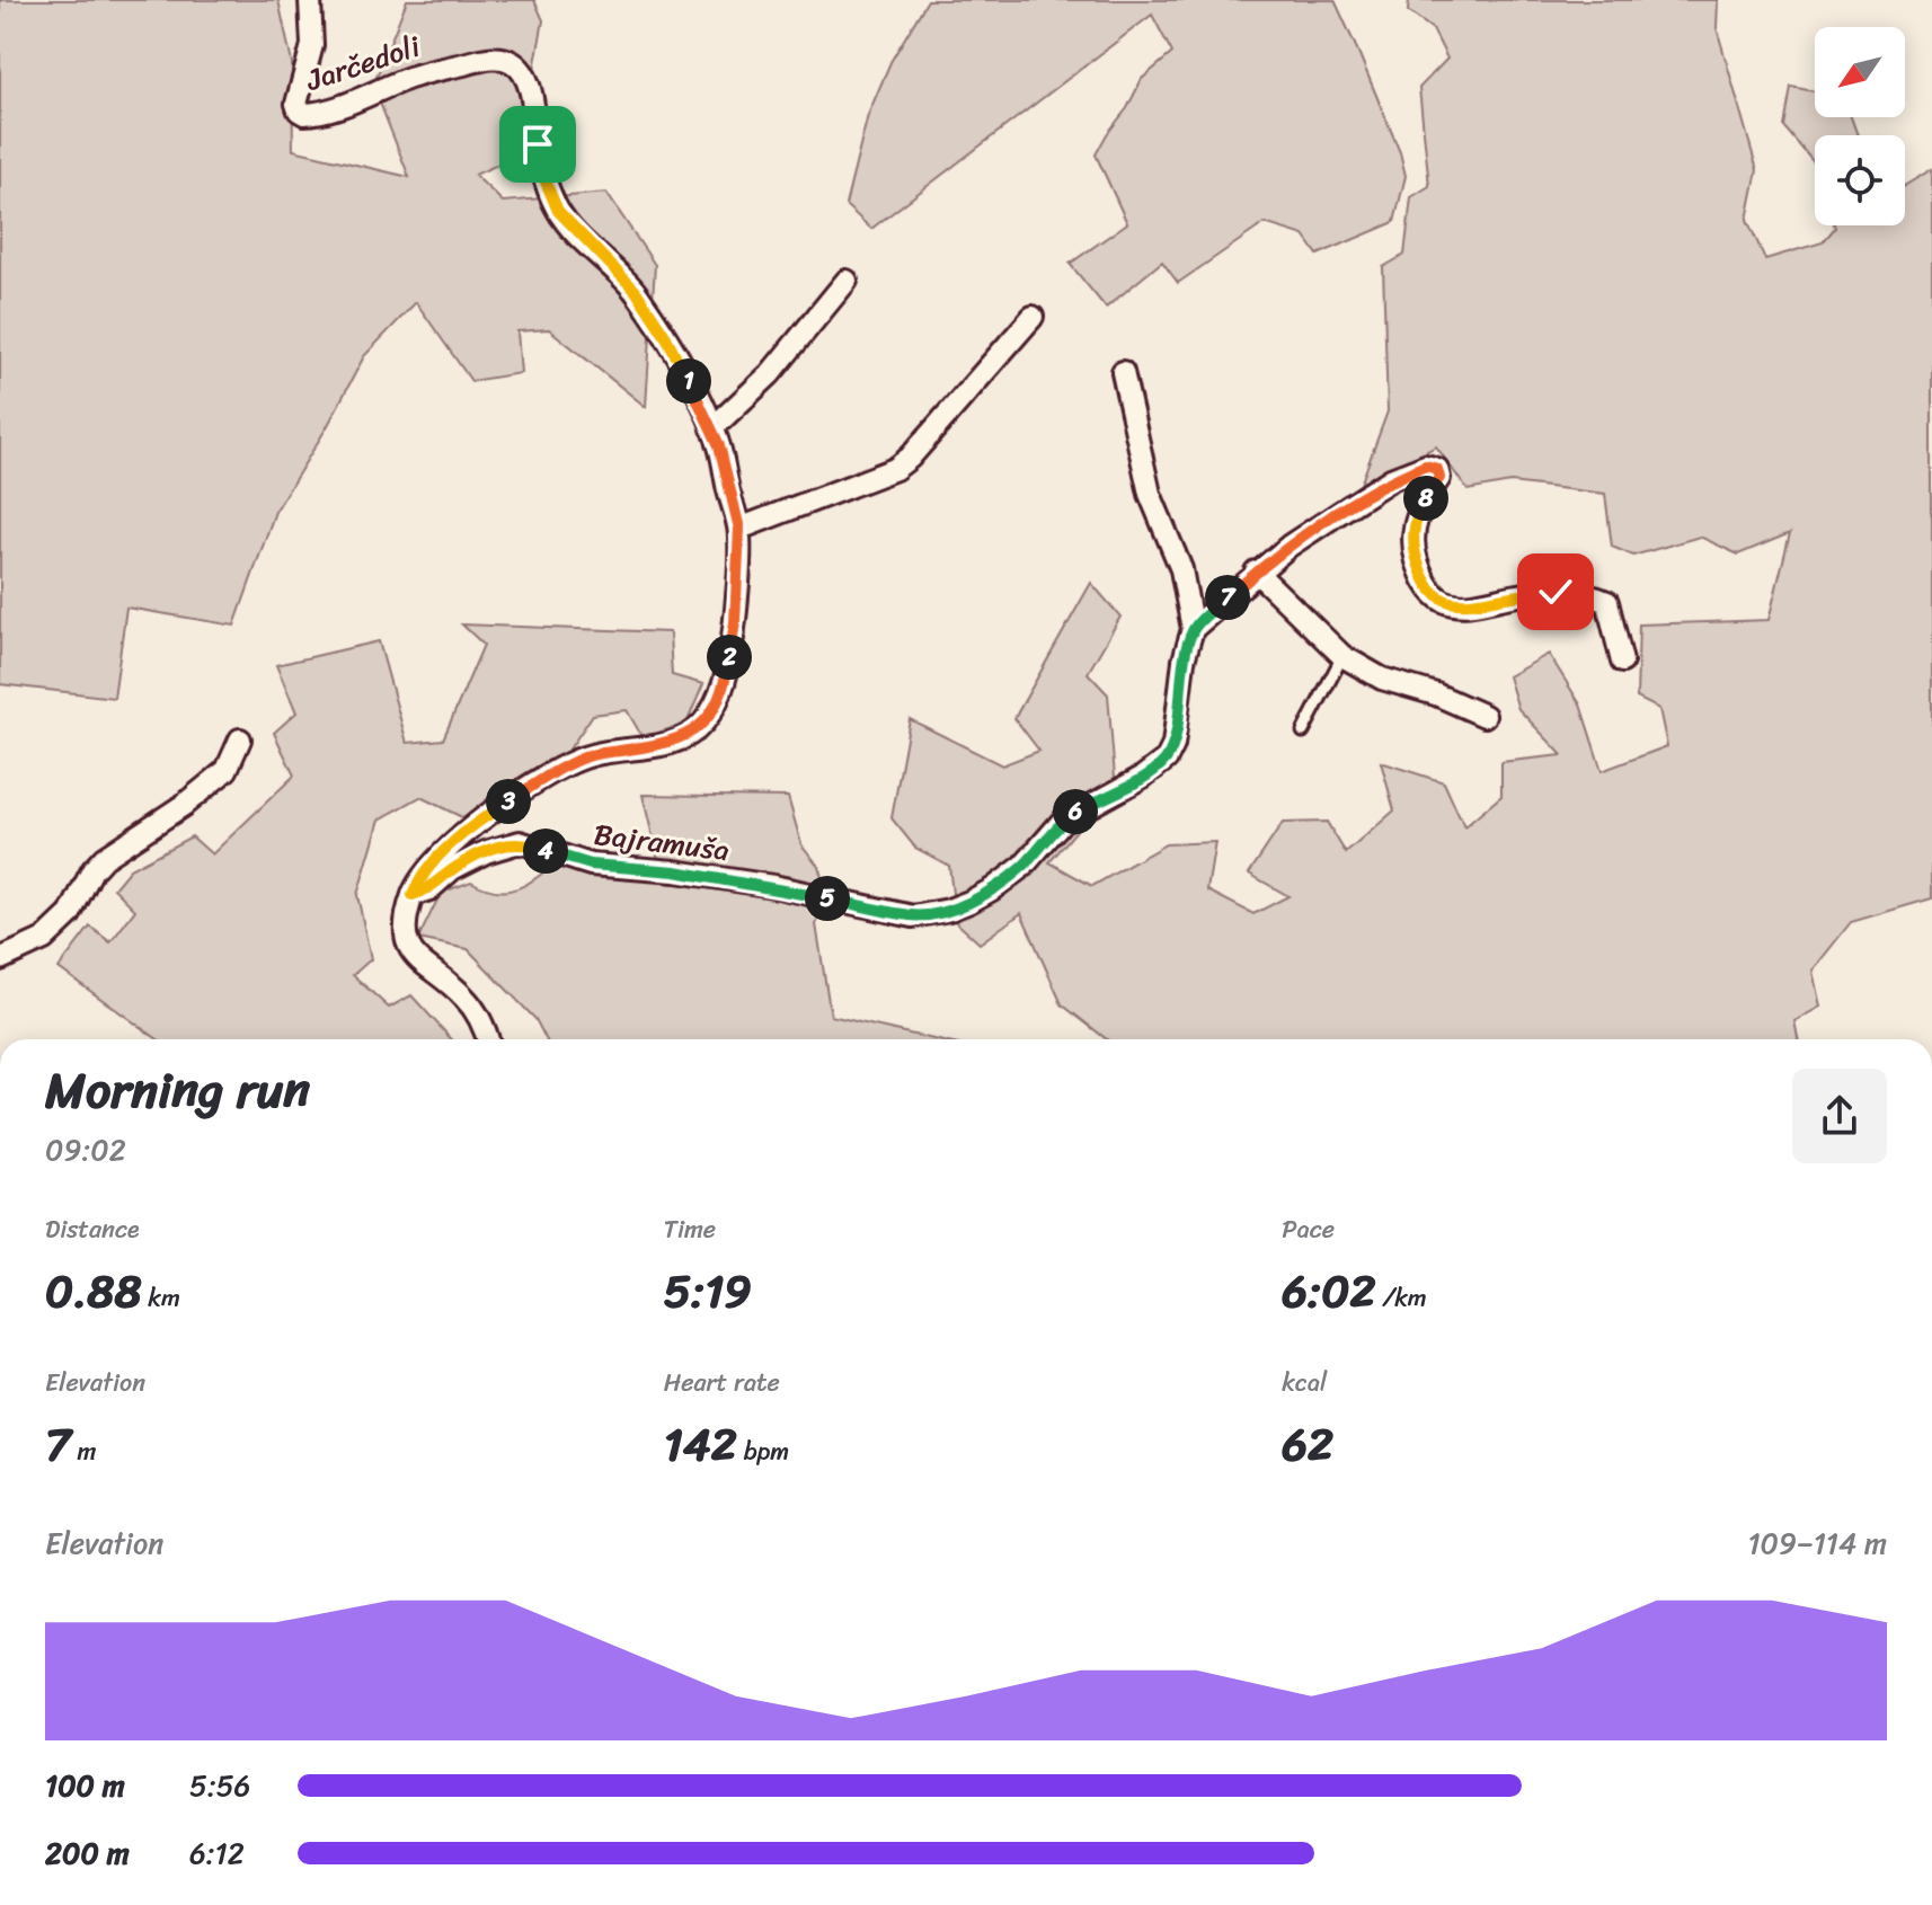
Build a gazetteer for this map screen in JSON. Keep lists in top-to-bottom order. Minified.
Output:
{"streets":{"street":["Jarčedoli","Bajramuša"]},"crossings":[["Jarčedoli","Bajramuša"]],"north":"bottom left","page":{"pins":["1","8","7","2","3","6","4","5"],"heading":["Morning run","09:02"],"stats":[["Distance","0.88 km"],["Time","5:19"],["Pace","6:02 /km"],["Elevation","7 m"],["Heart rate","142 bpm"],["kcal","62"]],"chart":["Elevation","109–114 m"],"list":[{"name":"100 m","note":"5:56"},{"name":"200 m","note":"6:12"}]}}
